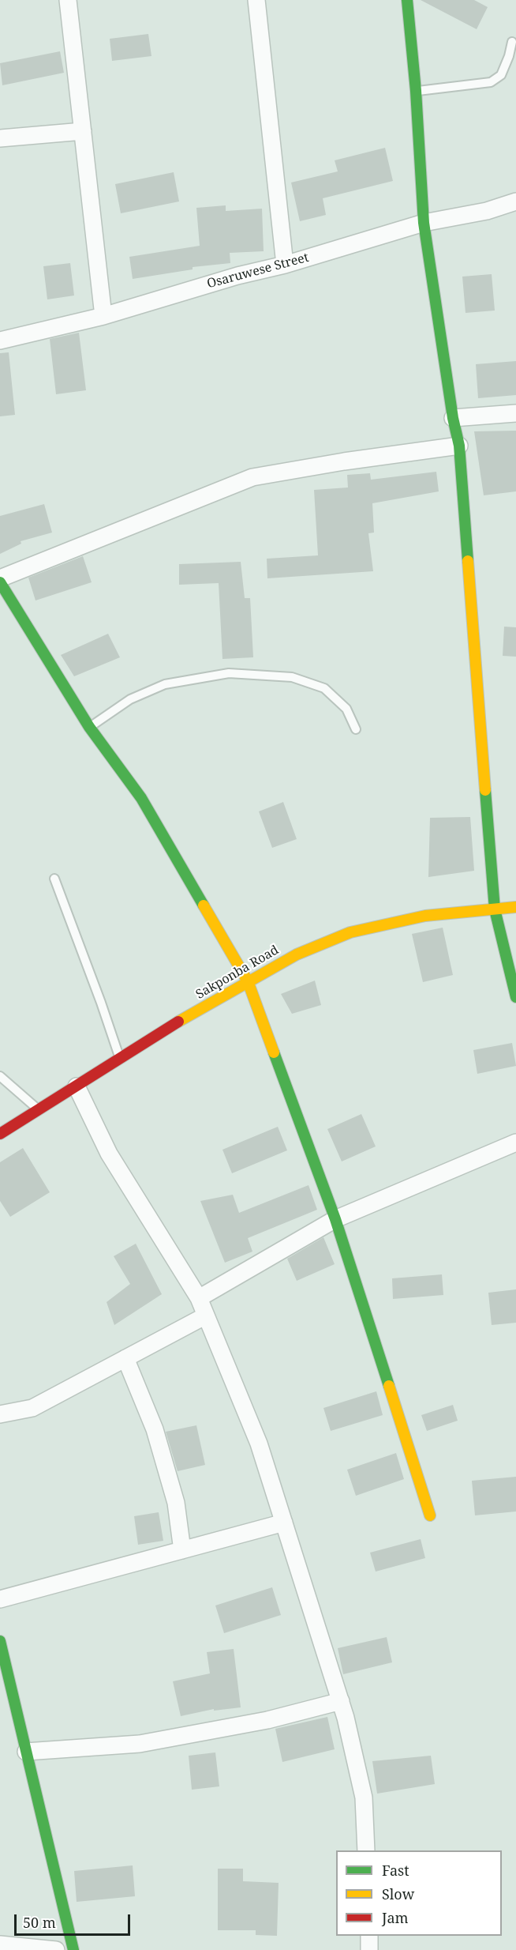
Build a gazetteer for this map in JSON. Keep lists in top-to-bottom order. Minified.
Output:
{"streets":{"street":["Osaruwese Street","Sakponba Road"]},"legend":["Fast","Slow","Jam"],"scale_bar":"50 m"}
